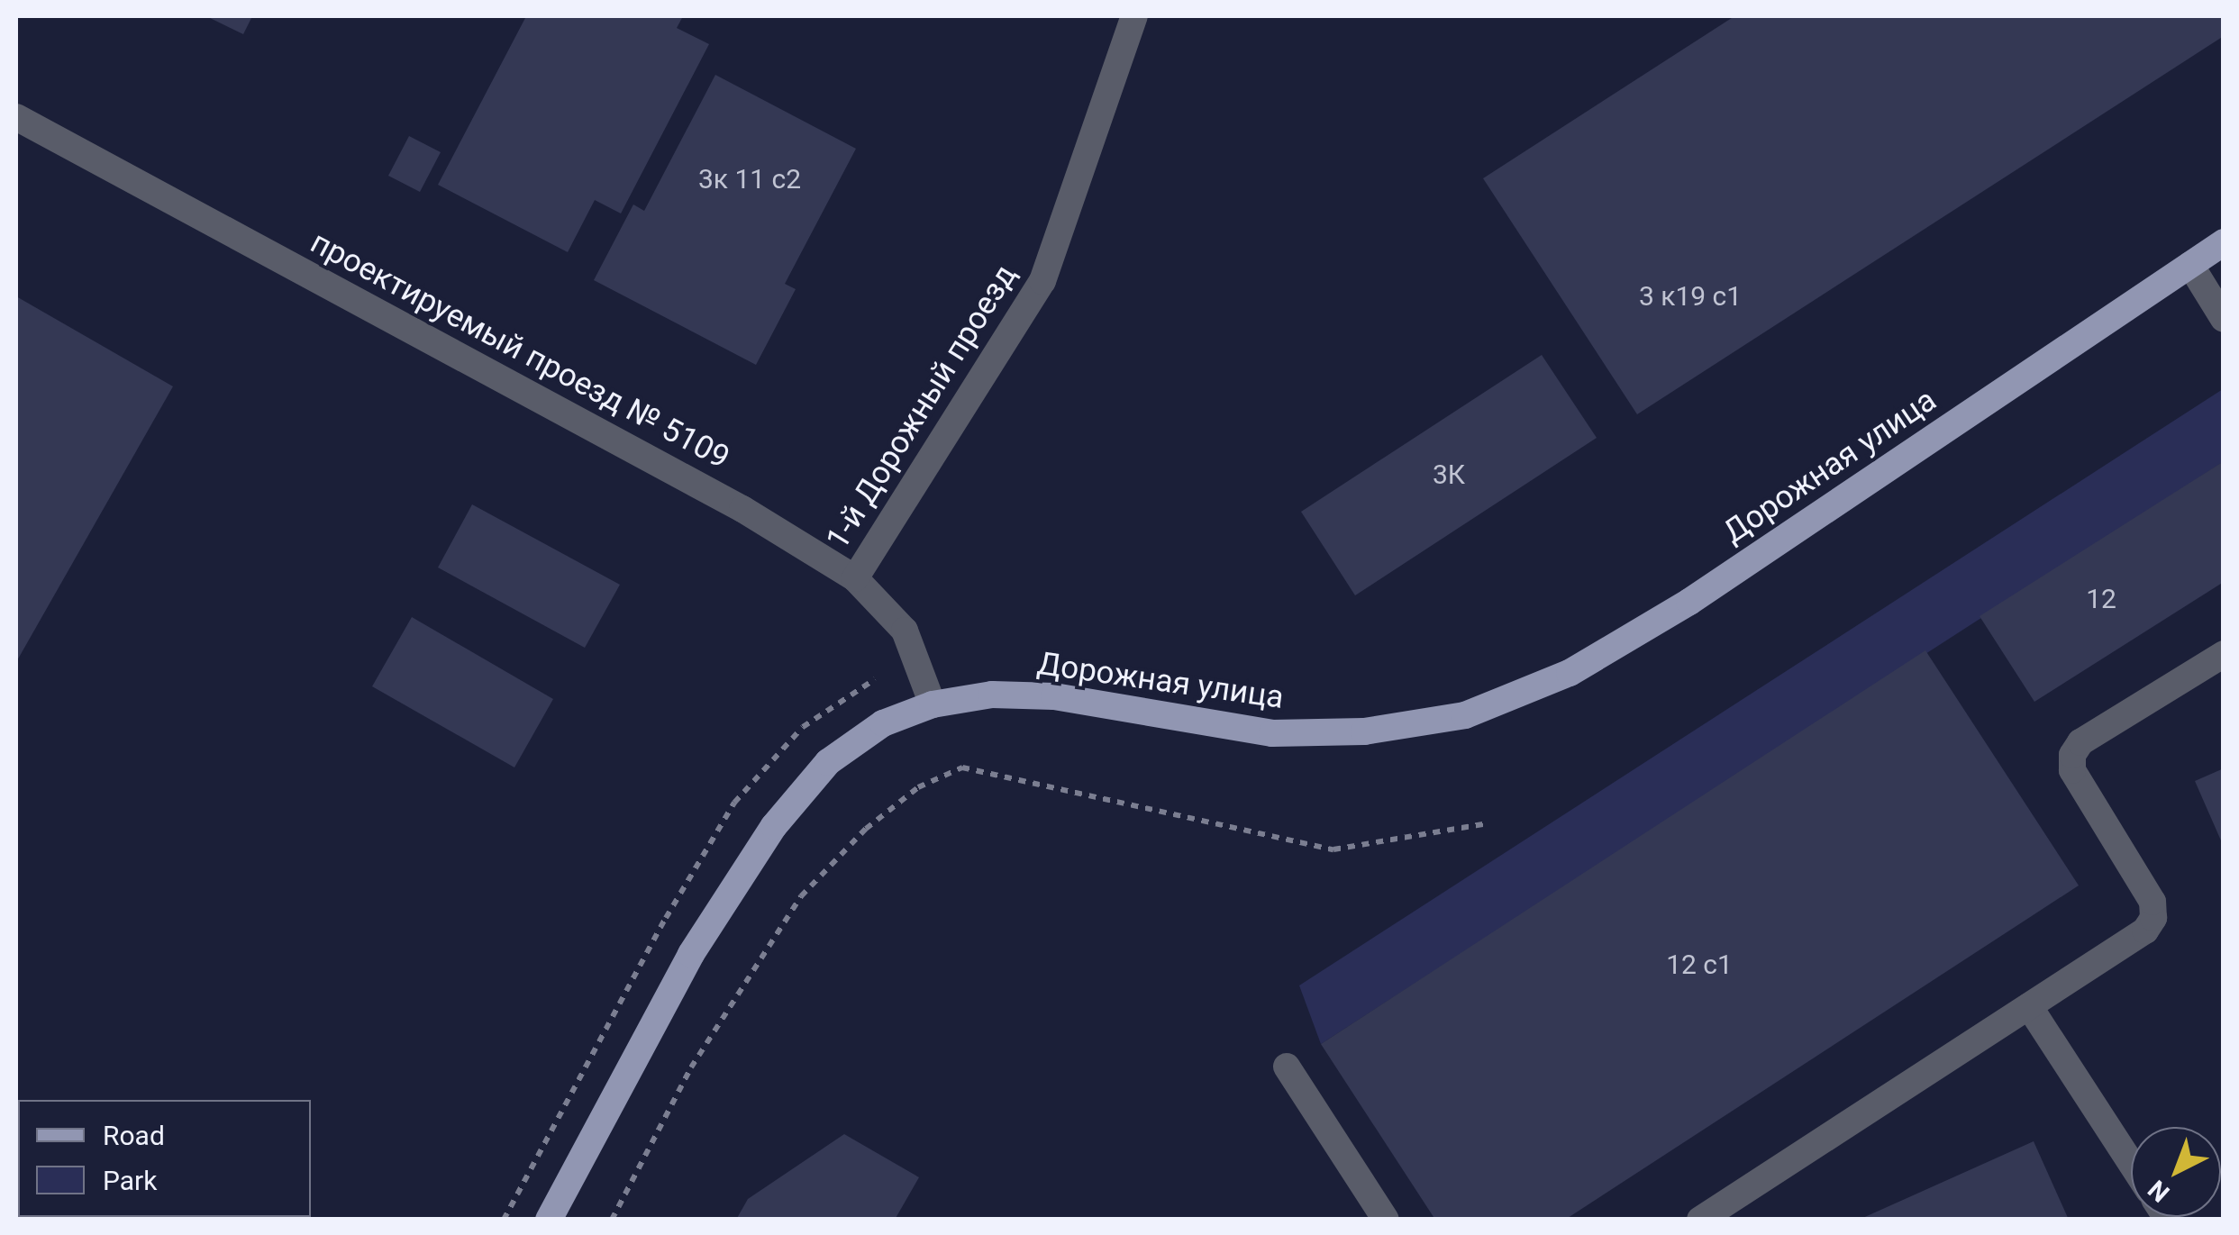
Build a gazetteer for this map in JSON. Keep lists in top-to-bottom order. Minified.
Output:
{"streets":{"main road":["Дорожная улица"],"street":["проектируемый проезд № 5109","1-й Дорожный проезд"]},"crossings":[["проектируемый проезд № 5109","1-й Дорожный проезд"],["проектируемый проезд № 5109","Дорожная улица"]],"house_numbers":["3к 11 с2","3 к19 с1","3К","12","12 с1"],"legend":["Road","Park"],"north":"bottom left"}
